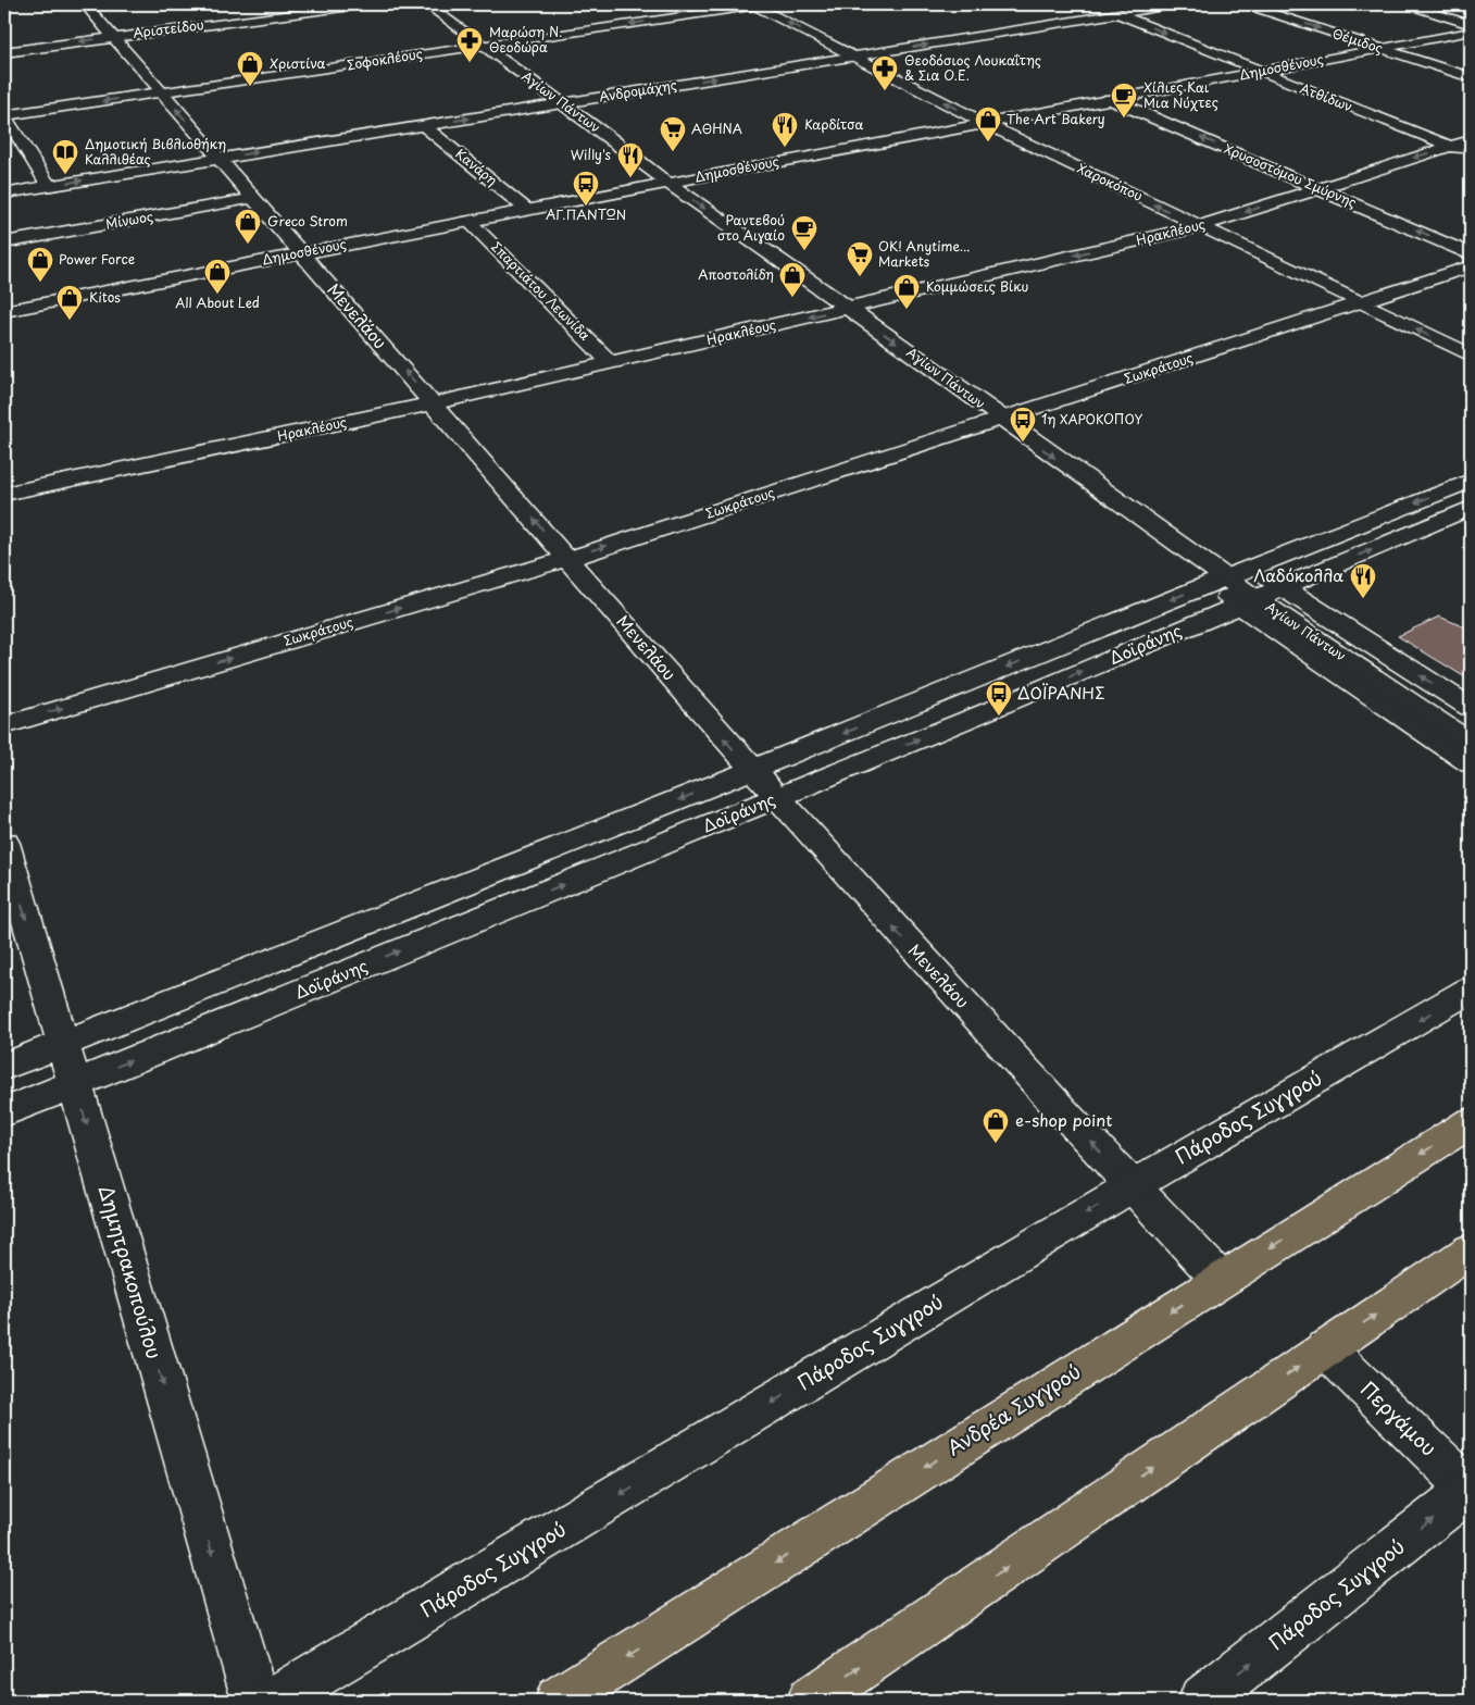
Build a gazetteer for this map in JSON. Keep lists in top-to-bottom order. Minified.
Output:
{"streets":{"highway":["Ανδρέα Συγγρού"],"street":["Αριστείδου","Θέμιδος","Σοφοκλέους","Δημοσθένους","Ανδρομάχης","Ατθίδων","Αγίων Πάντων","Κανάρη","Χρυσοστόμου Σμύρνης","Χαροκόπου","Μίνωος","Ηρακλέους","Σπαρτιάτου Λεωνίδα","Μενελάου","Σωκράτους","Δοϊράνης","Πάροδος Συγγρού","Δημητρακοπούλου","Περγάμου"]},"crossings":[["Αριστείδου","Μενελάου"],["Θέμιδος","Δημοσθένους"],["Σοφοκλέους","Αγίων Πάντων"],["Σοφοκλέους","Χαροκόπου"],["Σοφοκλέους","Μενελάου"],["Δημοσθένους","Ατθίδων"],["Δημοσθένους","Αγίων Πάντων"],["Δημοσθένους","Κανάρη"],["Δημοσθένους","Χρυσοστόμου Σμύρνης"],["Δημοσθένους","Χαροκόπου"],["Δημοσθένους","Σπαρτιάτου Λεωνίδα"],["Δημοσθένους","Μενελάου"],["Ανδρομάχης","Ατθίδων"],["Ανδρομάχης","Αγίων Πάντων"],["Ανδρομάχης","Κανάρη"],["Ανδρομάχης","Χαροκόπου"],["Ανδρομάχης","Μενελάου"],["Ατθίδων","Ηρακλέους"],["Αγίων Πάντων","Ηρακλέους"],["Αγίων Πάντων","Σωκράτους"],["Αγίων Πάντων","Δοϊράνης"],["Χρυσοστόμου Σμύρνης","Ηρακλέους"],["Χαροκόπου","Ηρακλέους"],["Χαροκόπου","Σωκράτους"],["Μίνωος","Μενελάου"],["Ηρακλέους","Σπαρτιάτου Λεωνίδα"],["Ηρακλέους","Μενελάου"],["Μενελάου","Σωκράτους"],["Μενελάου","Δοϊράνης"],["Μενελάου","Πάροδος Συγγρού"],["Μενελάου","Ανδρέα Συγγρού"],["Δοϊράνης","Δημητρακοπούλου"],["Πάροδος Συγγρού","Περγάμου"]],"one_way":["Θέμιδος","Σοφοκλέους","Ανδρομάχης","Ατθίδων","Χρυσοστόμου Σμύρνης","Χαροκόπου","Ηρακλέους","Μενελάου","Σωκράτους","Δημητρακοπούλου"],"places":{"pharmacy":["Μαρώση Ν. Θεοδώρα","Θεοδόσιος Λουκαΐτης & Σια Ο.Ε."],"shop":["Χριστίνα","The Art Bakery","Greco Strom","Power Force","All About Led","Αποστολίδη","Κομμώσεις Βίκυ","Kitos","e-shop point"],"cafe":["Χίλιες Και Μια Νύχτες","Ραντεβού στο Αιγαίο"],"restaurant":["Καρδίτσα","Willy's","Λαδόκολλα"],"supermarket":["ΑΘΗΝΑ","OK! Anytime... Markets"],"library":["Δημοτική Βιβλιοθήκη Καλλιθέας"],"bus stop":["ΑΓ.ΠΑΝΤΩΝ","1η ΧΑΡΟΚΟΠΟΥ","ΔΟΪΡΑΝΗΣ"]}}
